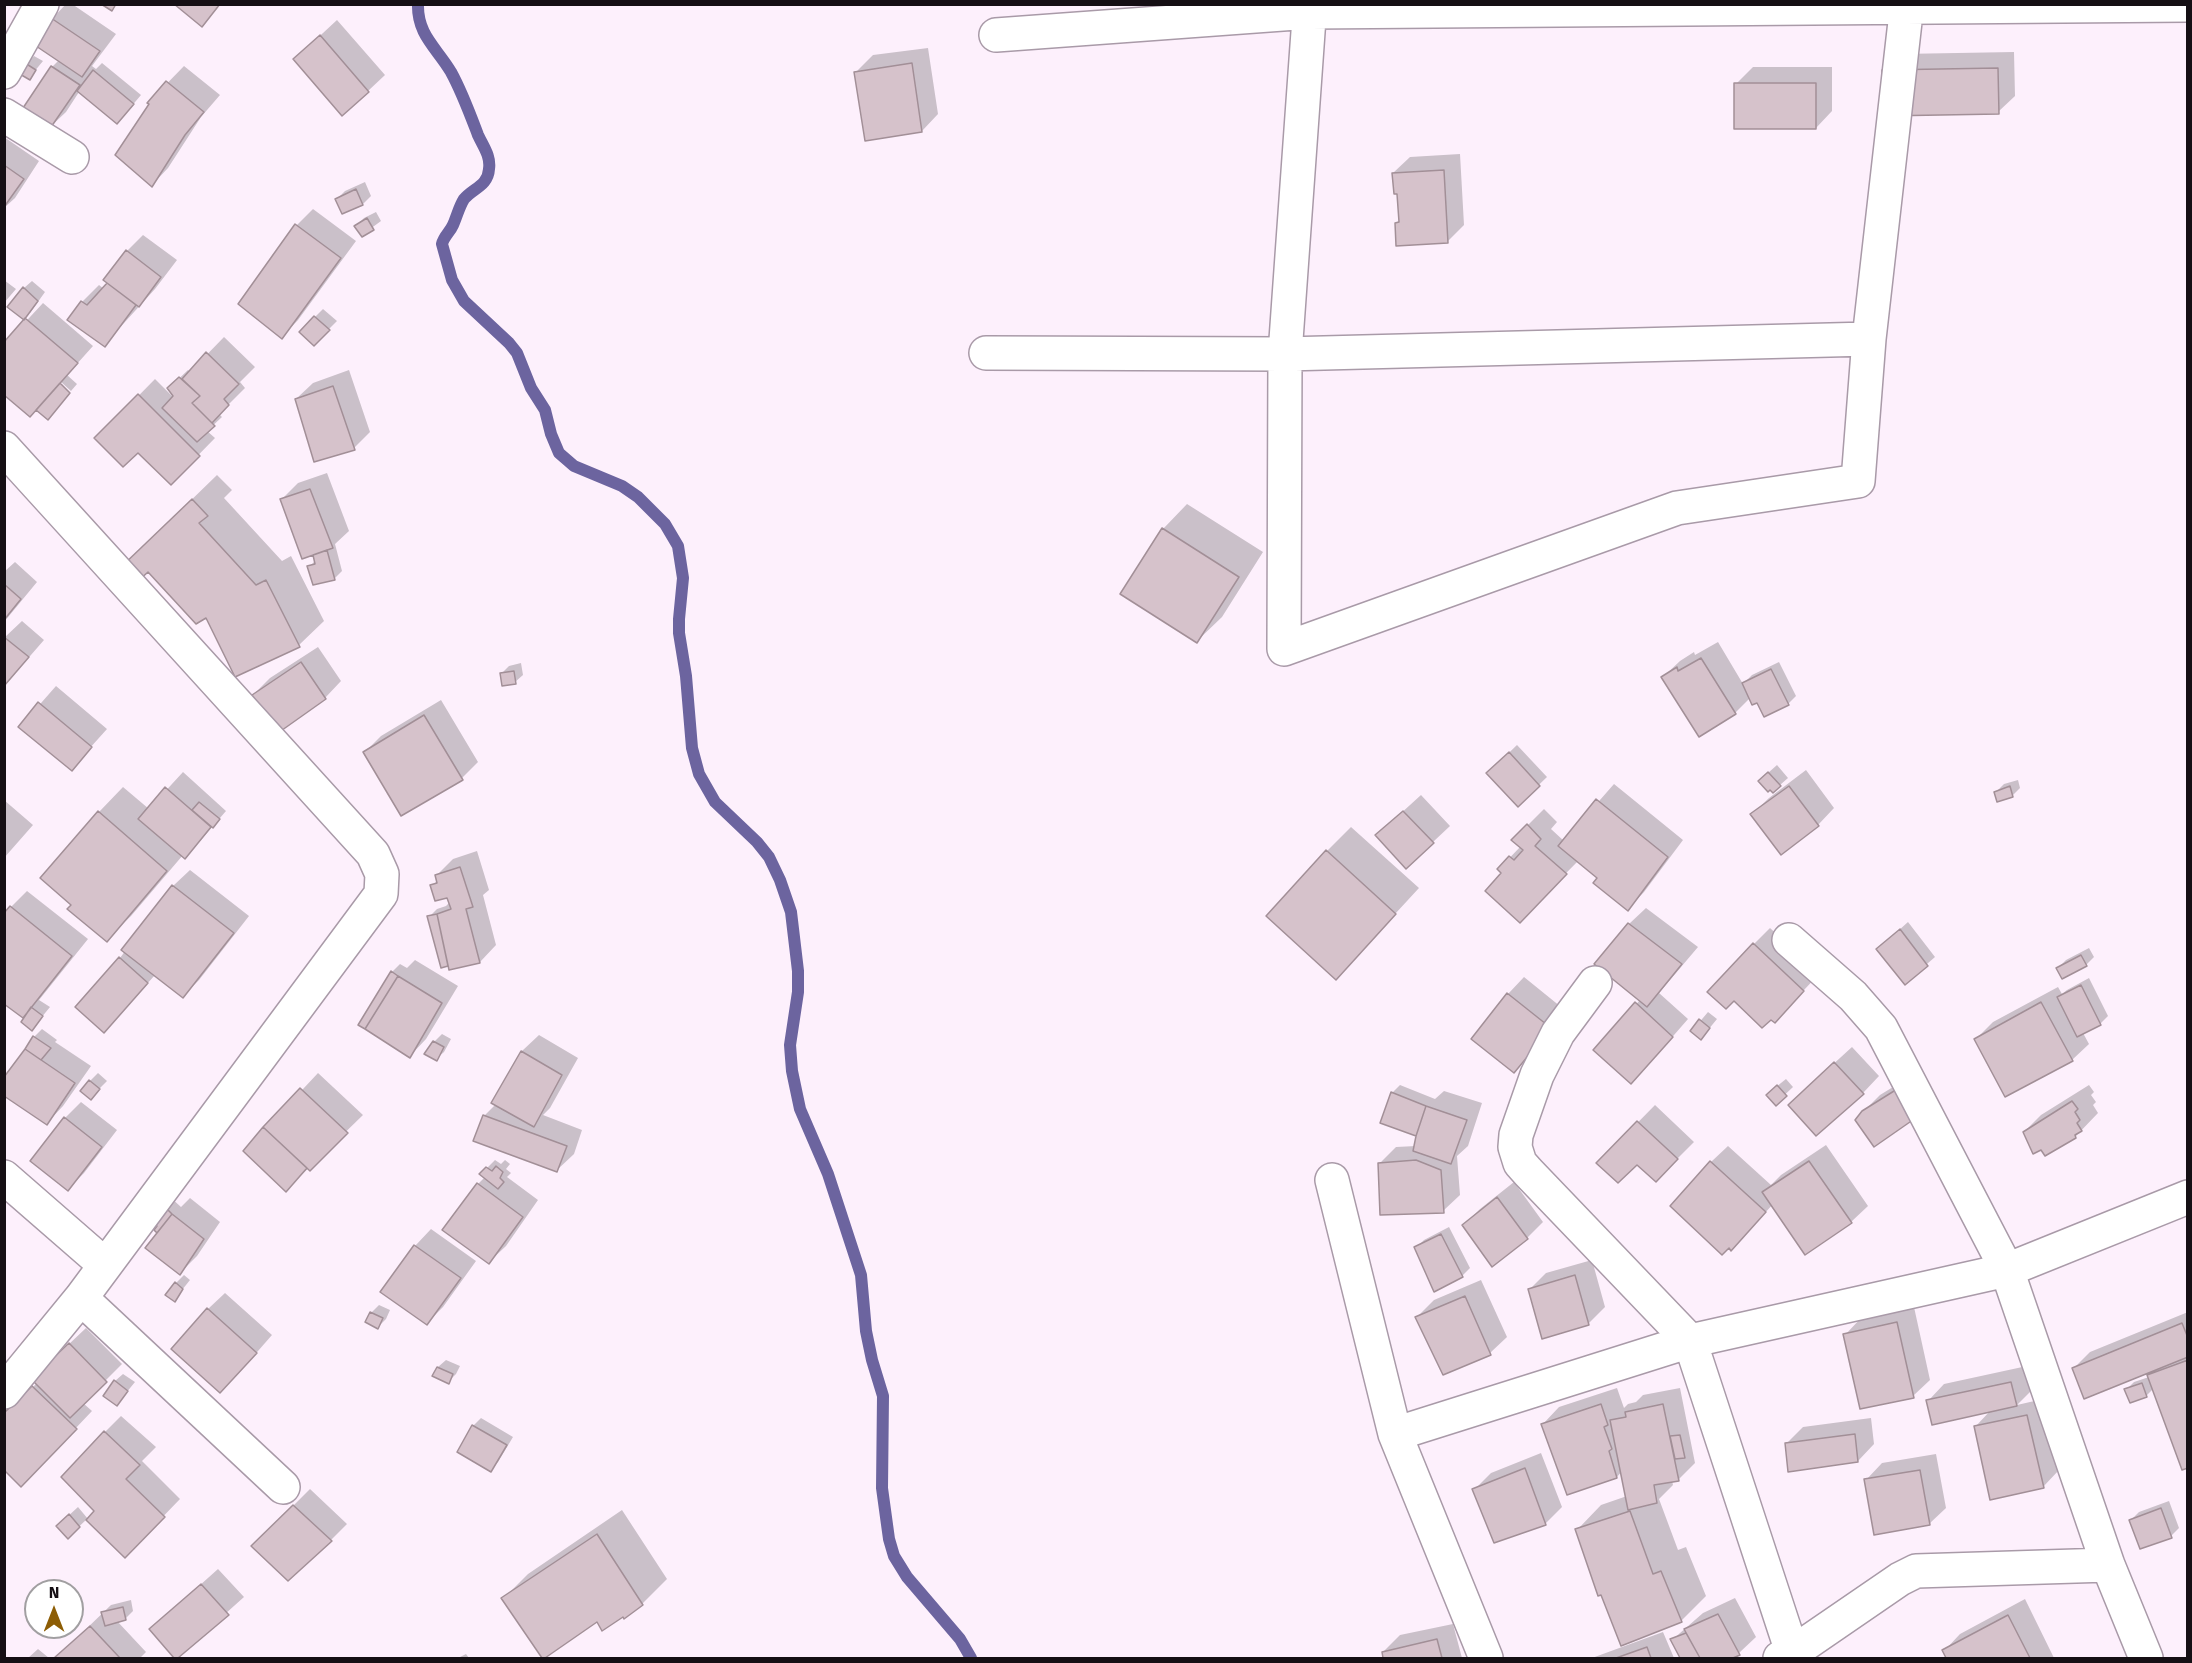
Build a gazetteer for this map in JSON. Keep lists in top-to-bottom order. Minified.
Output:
{"north":"top"}
